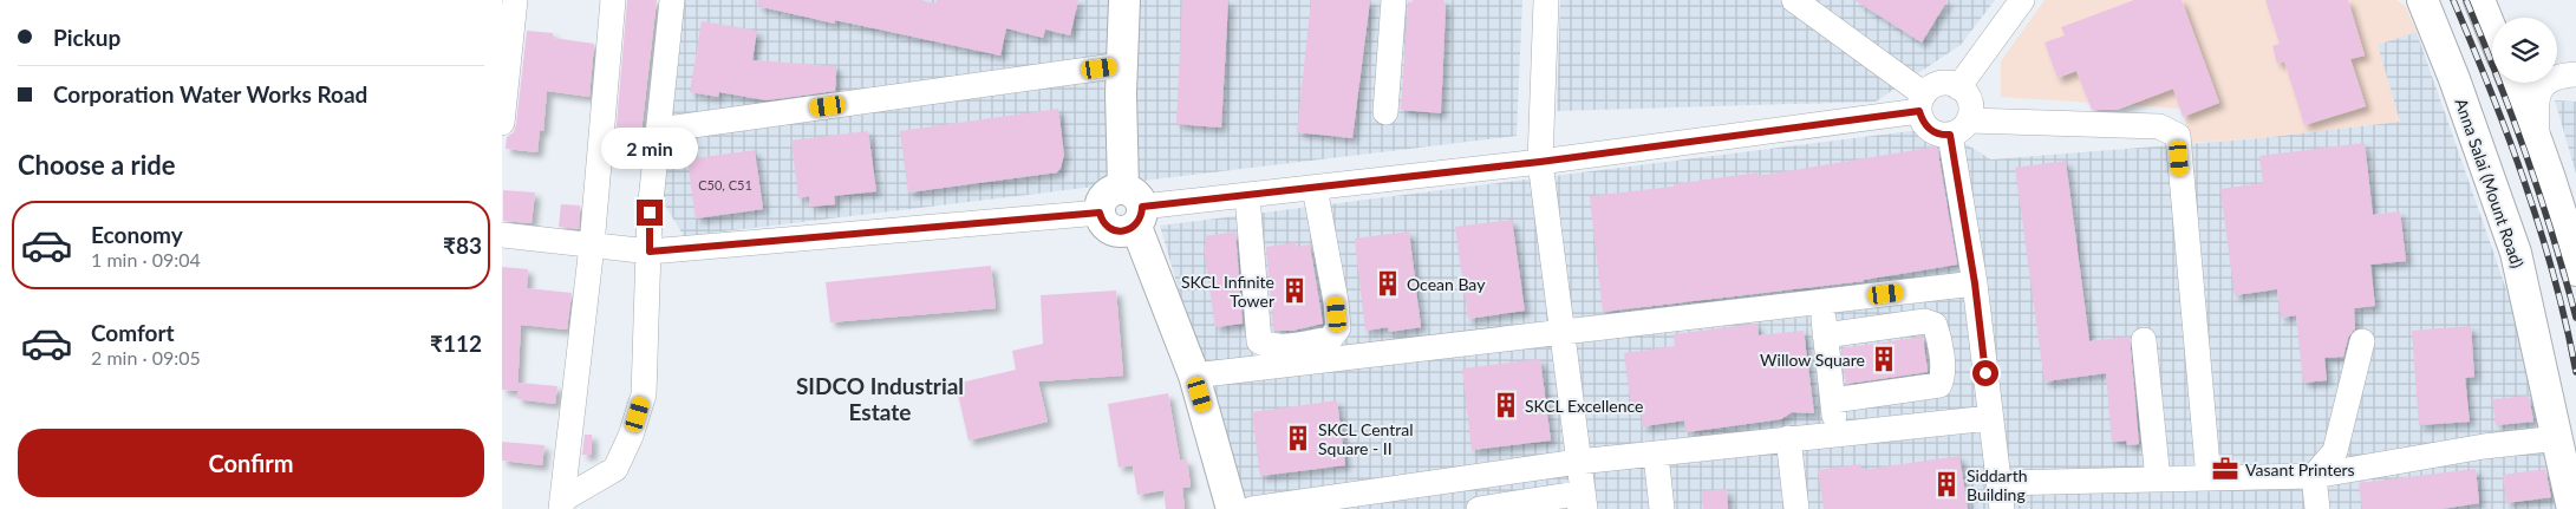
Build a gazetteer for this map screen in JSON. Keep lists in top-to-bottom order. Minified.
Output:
{"streets":{"main road":["Anna Salai (Mount Road)"]},"districts":["SIDCO Industrial Estate"],"places":{"building":["Ocean Bay","SKCL Infinite Tower","Willow Square","SKCL Excellence","SKCL Central Square - II","Siddarth Building"],"office":["Vasant Printers"]},"house_numbers":["C50, C51"],"page":{"banner":["Pickup","Corporation Water Works Road"],"bubble":"2 min","heading":"Choose a ride","list":[{"name":"Economy","note":"1 min · 09:04","value":"₹83"},{"name":"Comfort","note":"2 min · 09:05","value":"₹112"}],"buttons":"Confirm"}}
